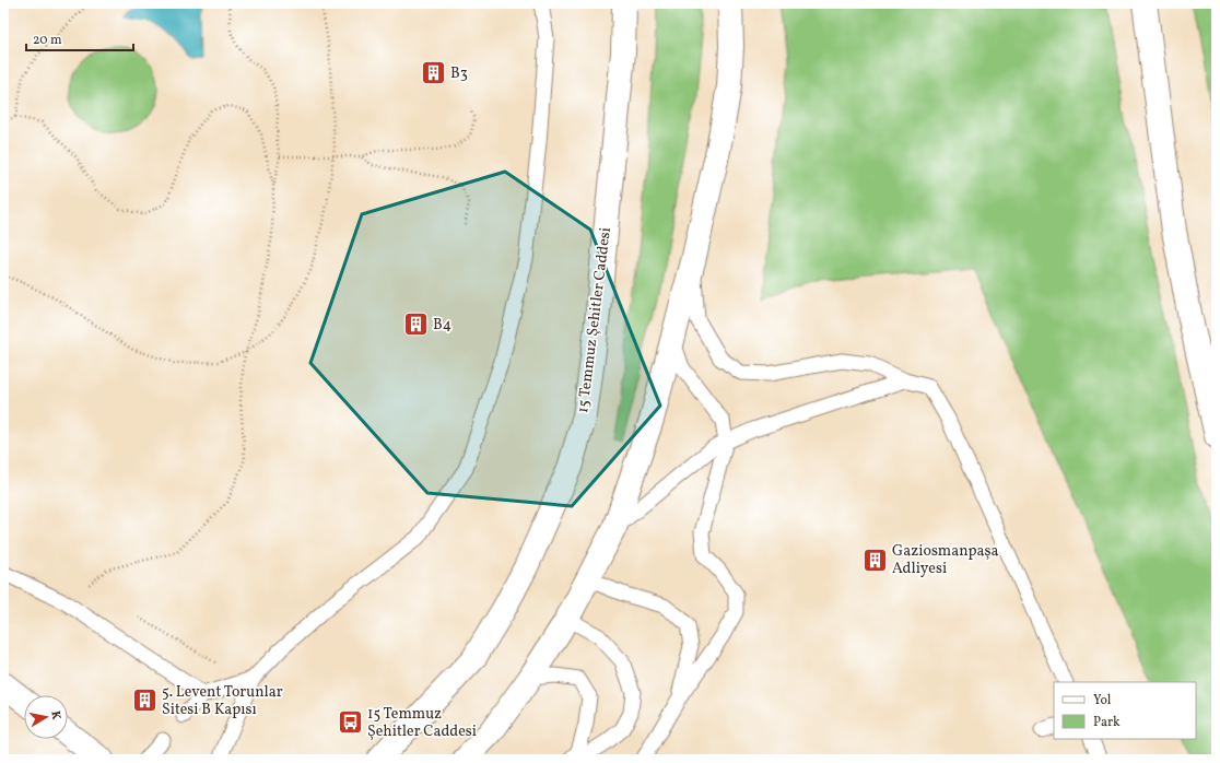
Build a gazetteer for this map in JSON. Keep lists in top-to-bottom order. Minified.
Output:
{"streets":{"main road":["15 Temmuz Şehitler Caddesi"]},"places":{"building":["B3","B4","Gaziosmanpaşa Adliyesi","5. Levent Torunlar Sitesi B Kapısı"],"bus stop":["15 Temmuz Şehitler Caddesi"]},"legend":["Yol","Park"],"scale_bar":"20 m","north":"right"}
